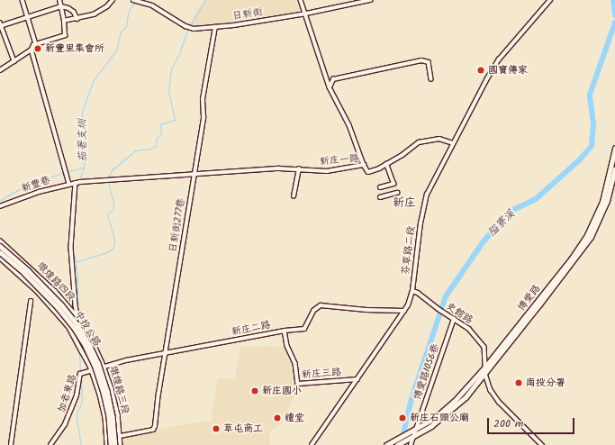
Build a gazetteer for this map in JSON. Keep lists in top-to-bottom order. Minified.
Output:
{"streets":{"main road":["博愛路","中投公路"],"street":["日新街","新庄一路","新豐巷","日新街277巷","芬草路二段","墩煌路四段","史館路","新庄二路","博愛路1056巷","新庄三路","墩煌路三段","加老東路"]},"crossings":[["日新街","日新街277巷"],["新庄一路","新豐巷"],["新庄一路","日新街277巷"],["新庄一路","芬草路二段"],["日新街277巷","新庄二路"],["日新街277巷","墩煌路三段"],["芬草路二段","史館路"],["芬草路二段","新庄二路"],["芬草路二段","新庄三路"],["墩煌路四段","墩煌路三段"],["博愛路","史館路"],["博愛路","博愛路1056巷"],["史館路","博愛路1056巷"],["新庄二路","新庄三路"],["新庄二路","墩煌路三段"],["新庄二路","加老東路"],["墩煌路三段","加老東路"]],"districts":["新庄"],"water":["茄荖支圳","隘寮溪"],"places":["新豐里集會所","國寶傳家","南投分署","新庄國小","禮堂","新庄石頭公廟","草屯商工"],"scale_bar":"200 m"}
